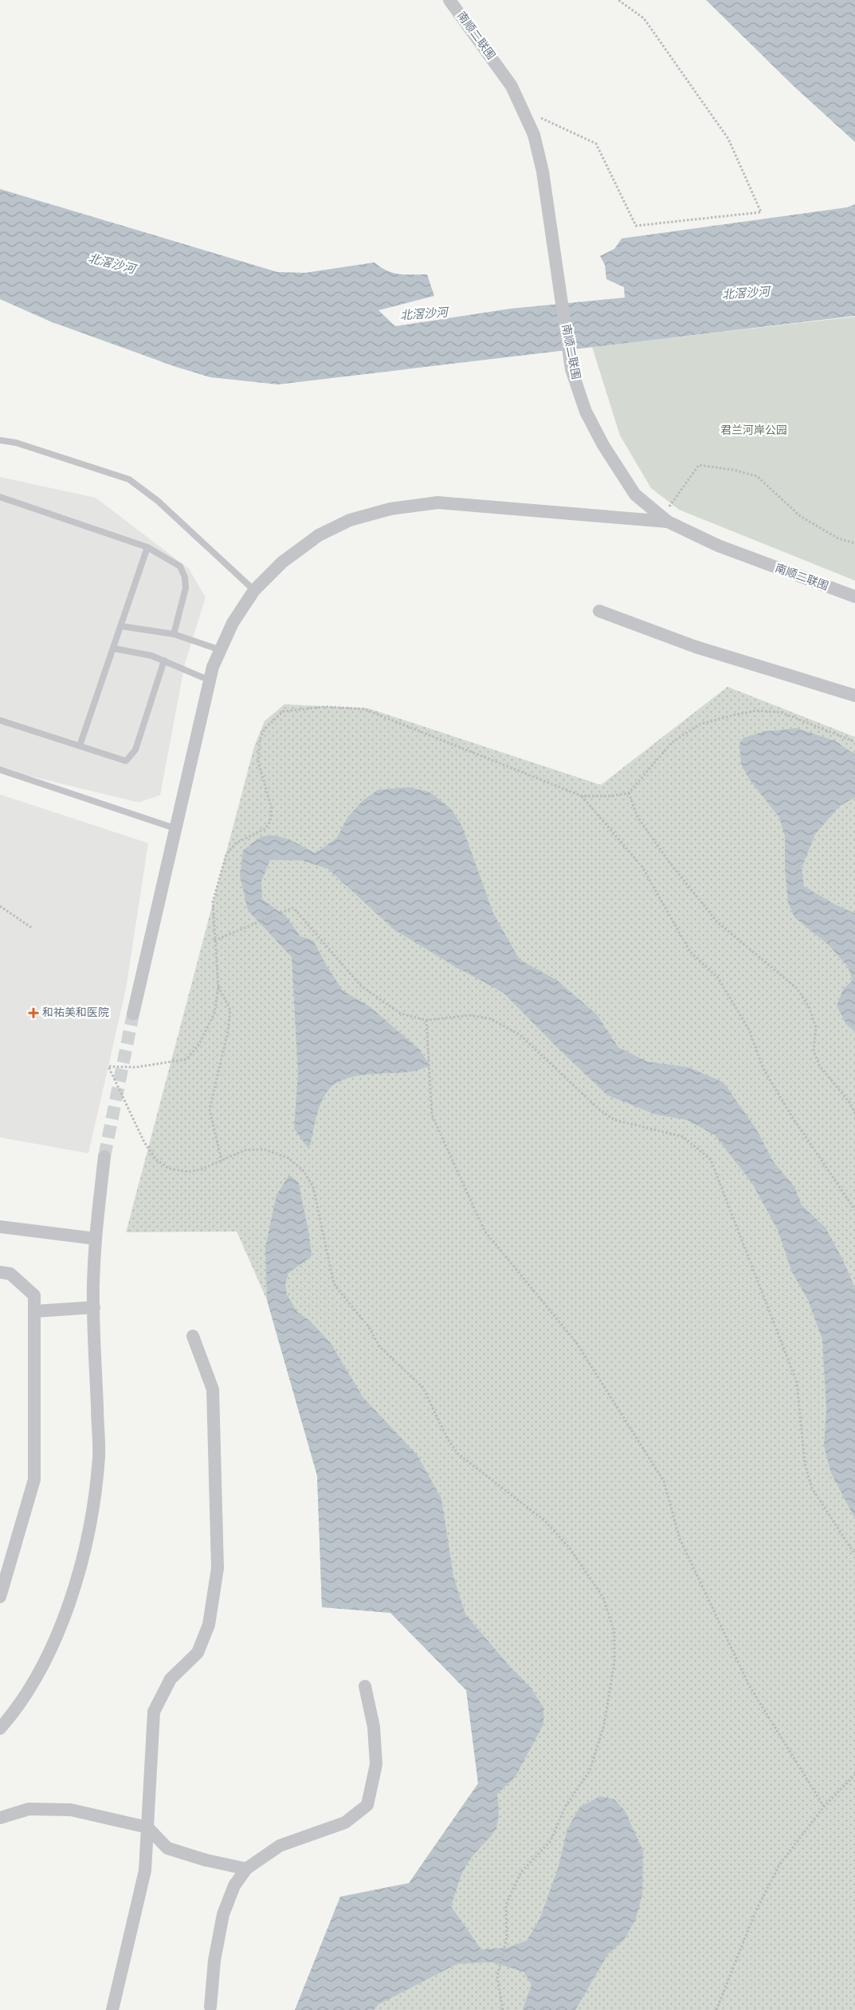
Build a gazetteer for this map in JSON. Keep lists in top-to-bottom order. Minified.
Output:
{"streets":{"street":["南顺二联围"]},"water":["北滘沙河"],"parks":["君兰河岸公园"],"places":{"health":["和祐美和医院"]}}
